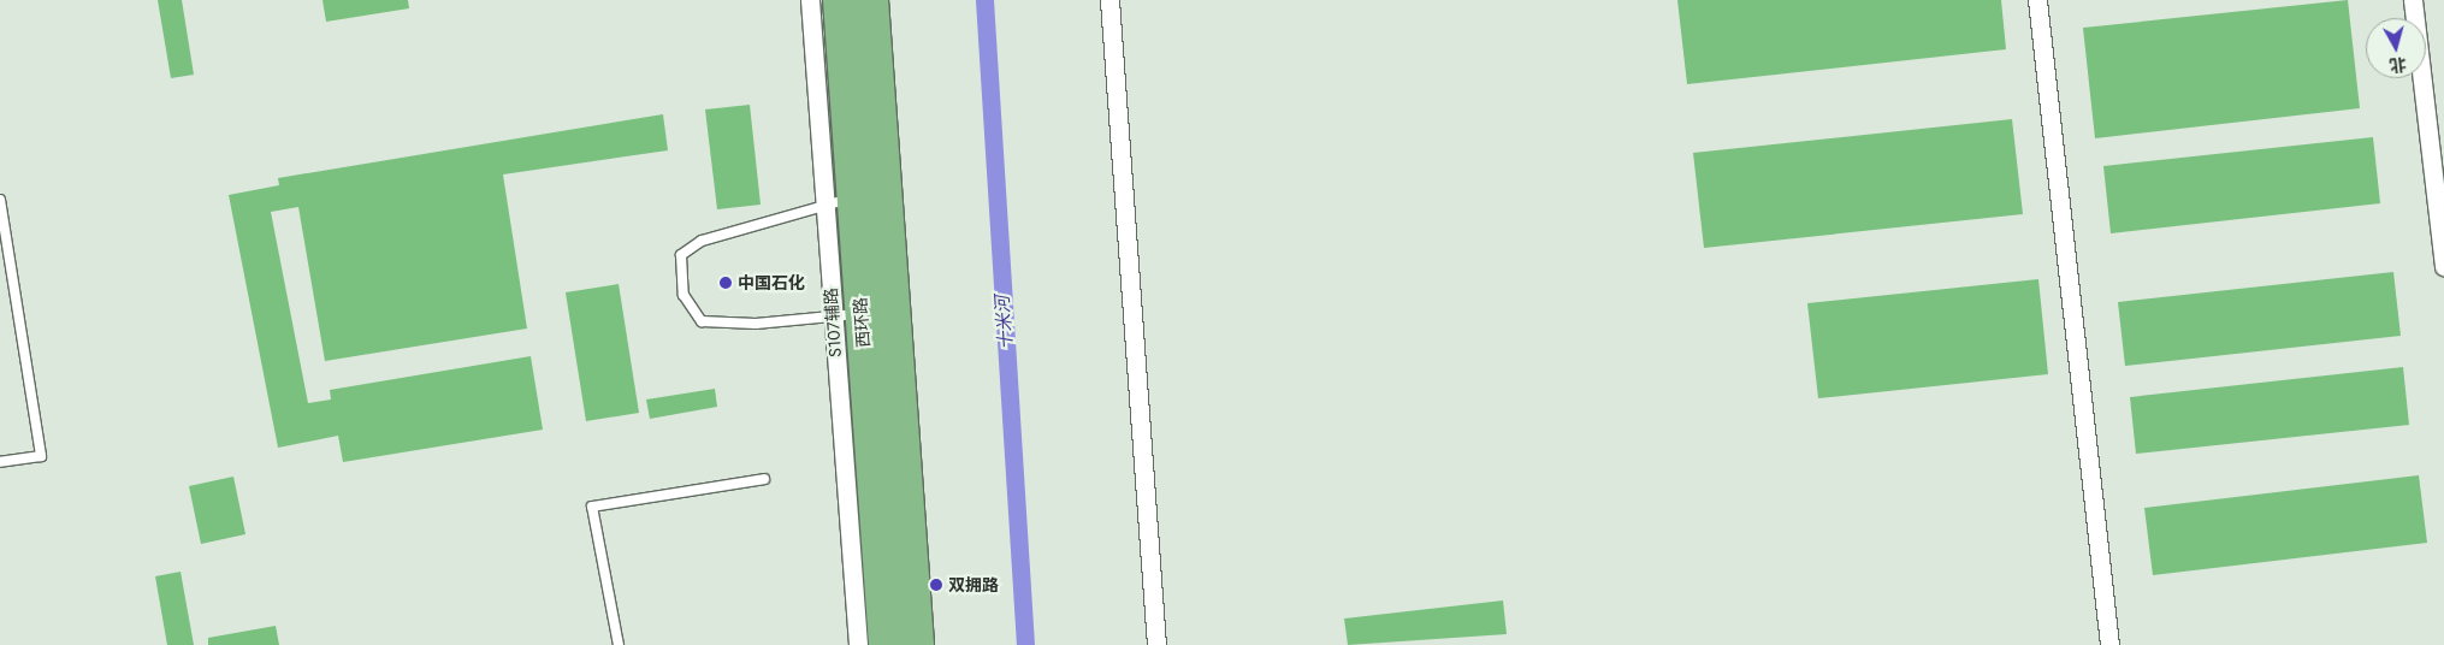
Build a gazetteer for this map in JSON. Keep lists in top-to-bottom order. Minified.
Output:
{"streets":{"highway":["西环路"],"street":["S107辅路"]},"crossings":[["S107辅路","西环路"]],"water":["十米河"],"places":["中国石化","双拥路"],"north":"bottom"}
